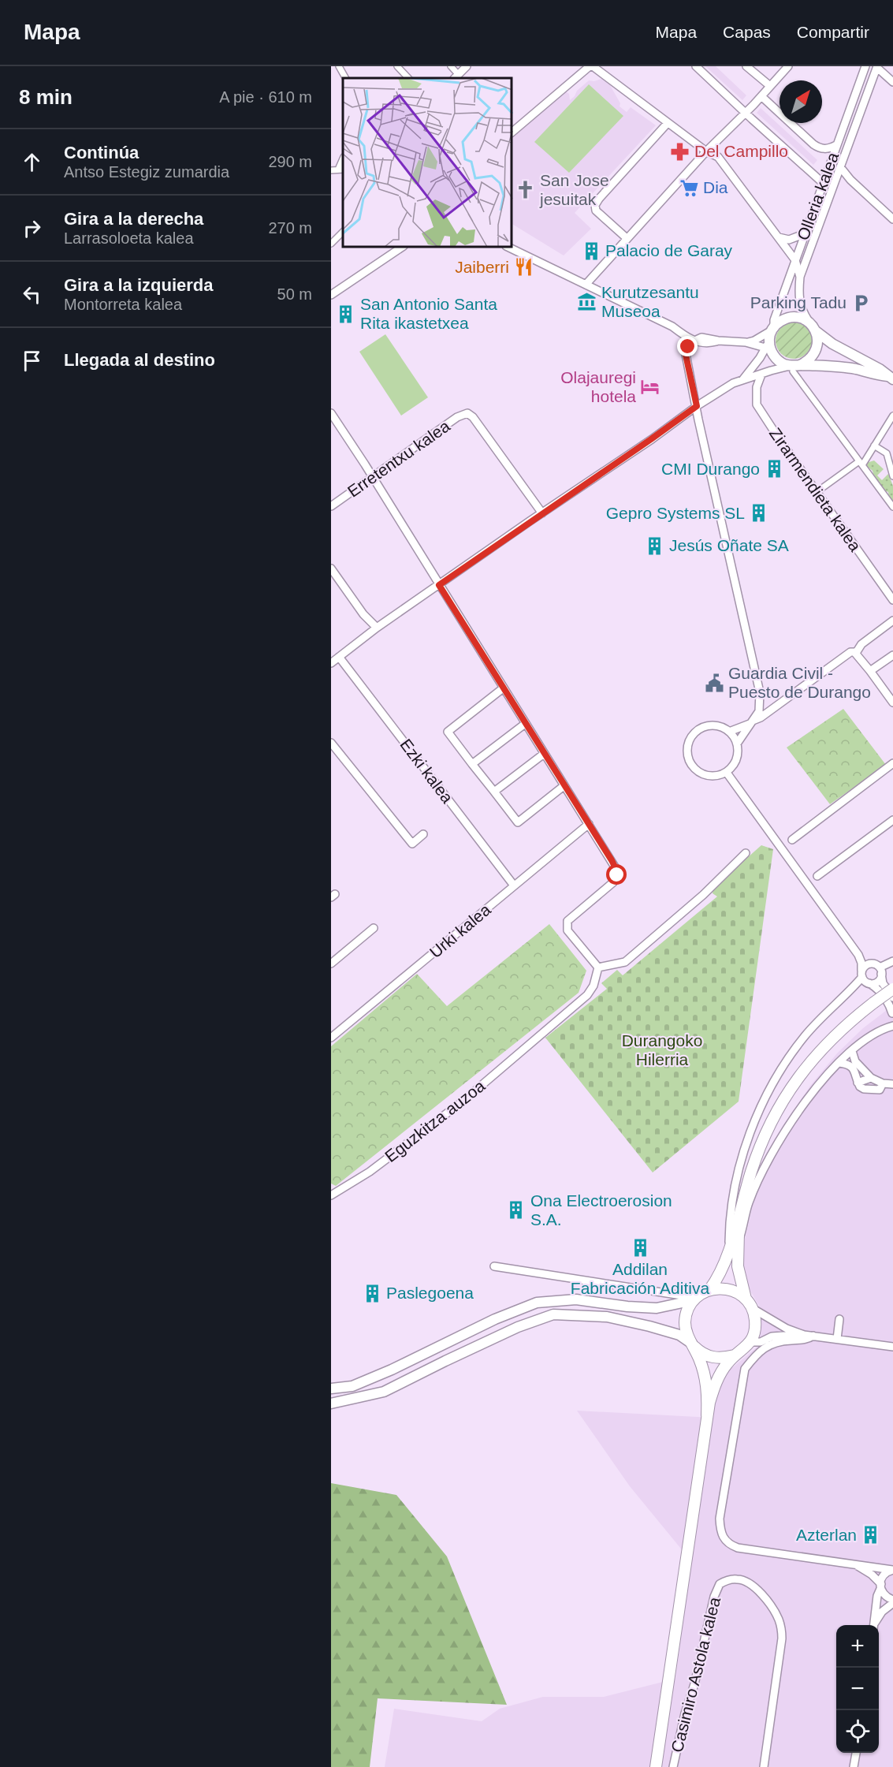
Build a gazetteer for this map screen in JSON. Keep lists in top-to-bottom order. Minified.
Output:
{"streets":{"street":["Olleria kalea","Erretentxu kalea","Zirarmendieta kalea","Ezki kalea","Urki kalea","Eguzkitza auzoa","Casimiro Astola kalea"]},"crossings":[["Ezki kalea","Urki kalea"]],"parks":["Durangoko Hilerria"],"places":{"pharmacy":["Del Campillo"],"supermarket":["Dia"],"church":["San Jose jesuitak"],"building":["Palacio de Garay","San Antonio Santa Rita ikastetxea","CMI Durango","Gepro Systems SL","Jesús Oñate SA","Ona Electroerosion S.A.","Addilan Fabricación Aditiva","Paslegoena","Azterlan"],"restaurant":["Jaiberri"],"museum":["Kurutzesantu Museoa"],"parking":["Parking Tadu"],"hotel":["Olajauregi hotela"],"public building":["Guardia Civil - Puesto de Durango"]},"north":"top right","page":{"header":"Mapa","nav":["Mapa","Capas","Compartir"],"heading":["8 min","A pie · 610 m"],"list":[["Continúa","Antso Estegiz zumardia","290 m"],["Gira a la derecha","Larrasoloeta kalea","270 m"],["Gira a la izquierda","Montorreta kalea","50 m"],"Llegada al destino"],"map_buttons":["+","−"]}}
